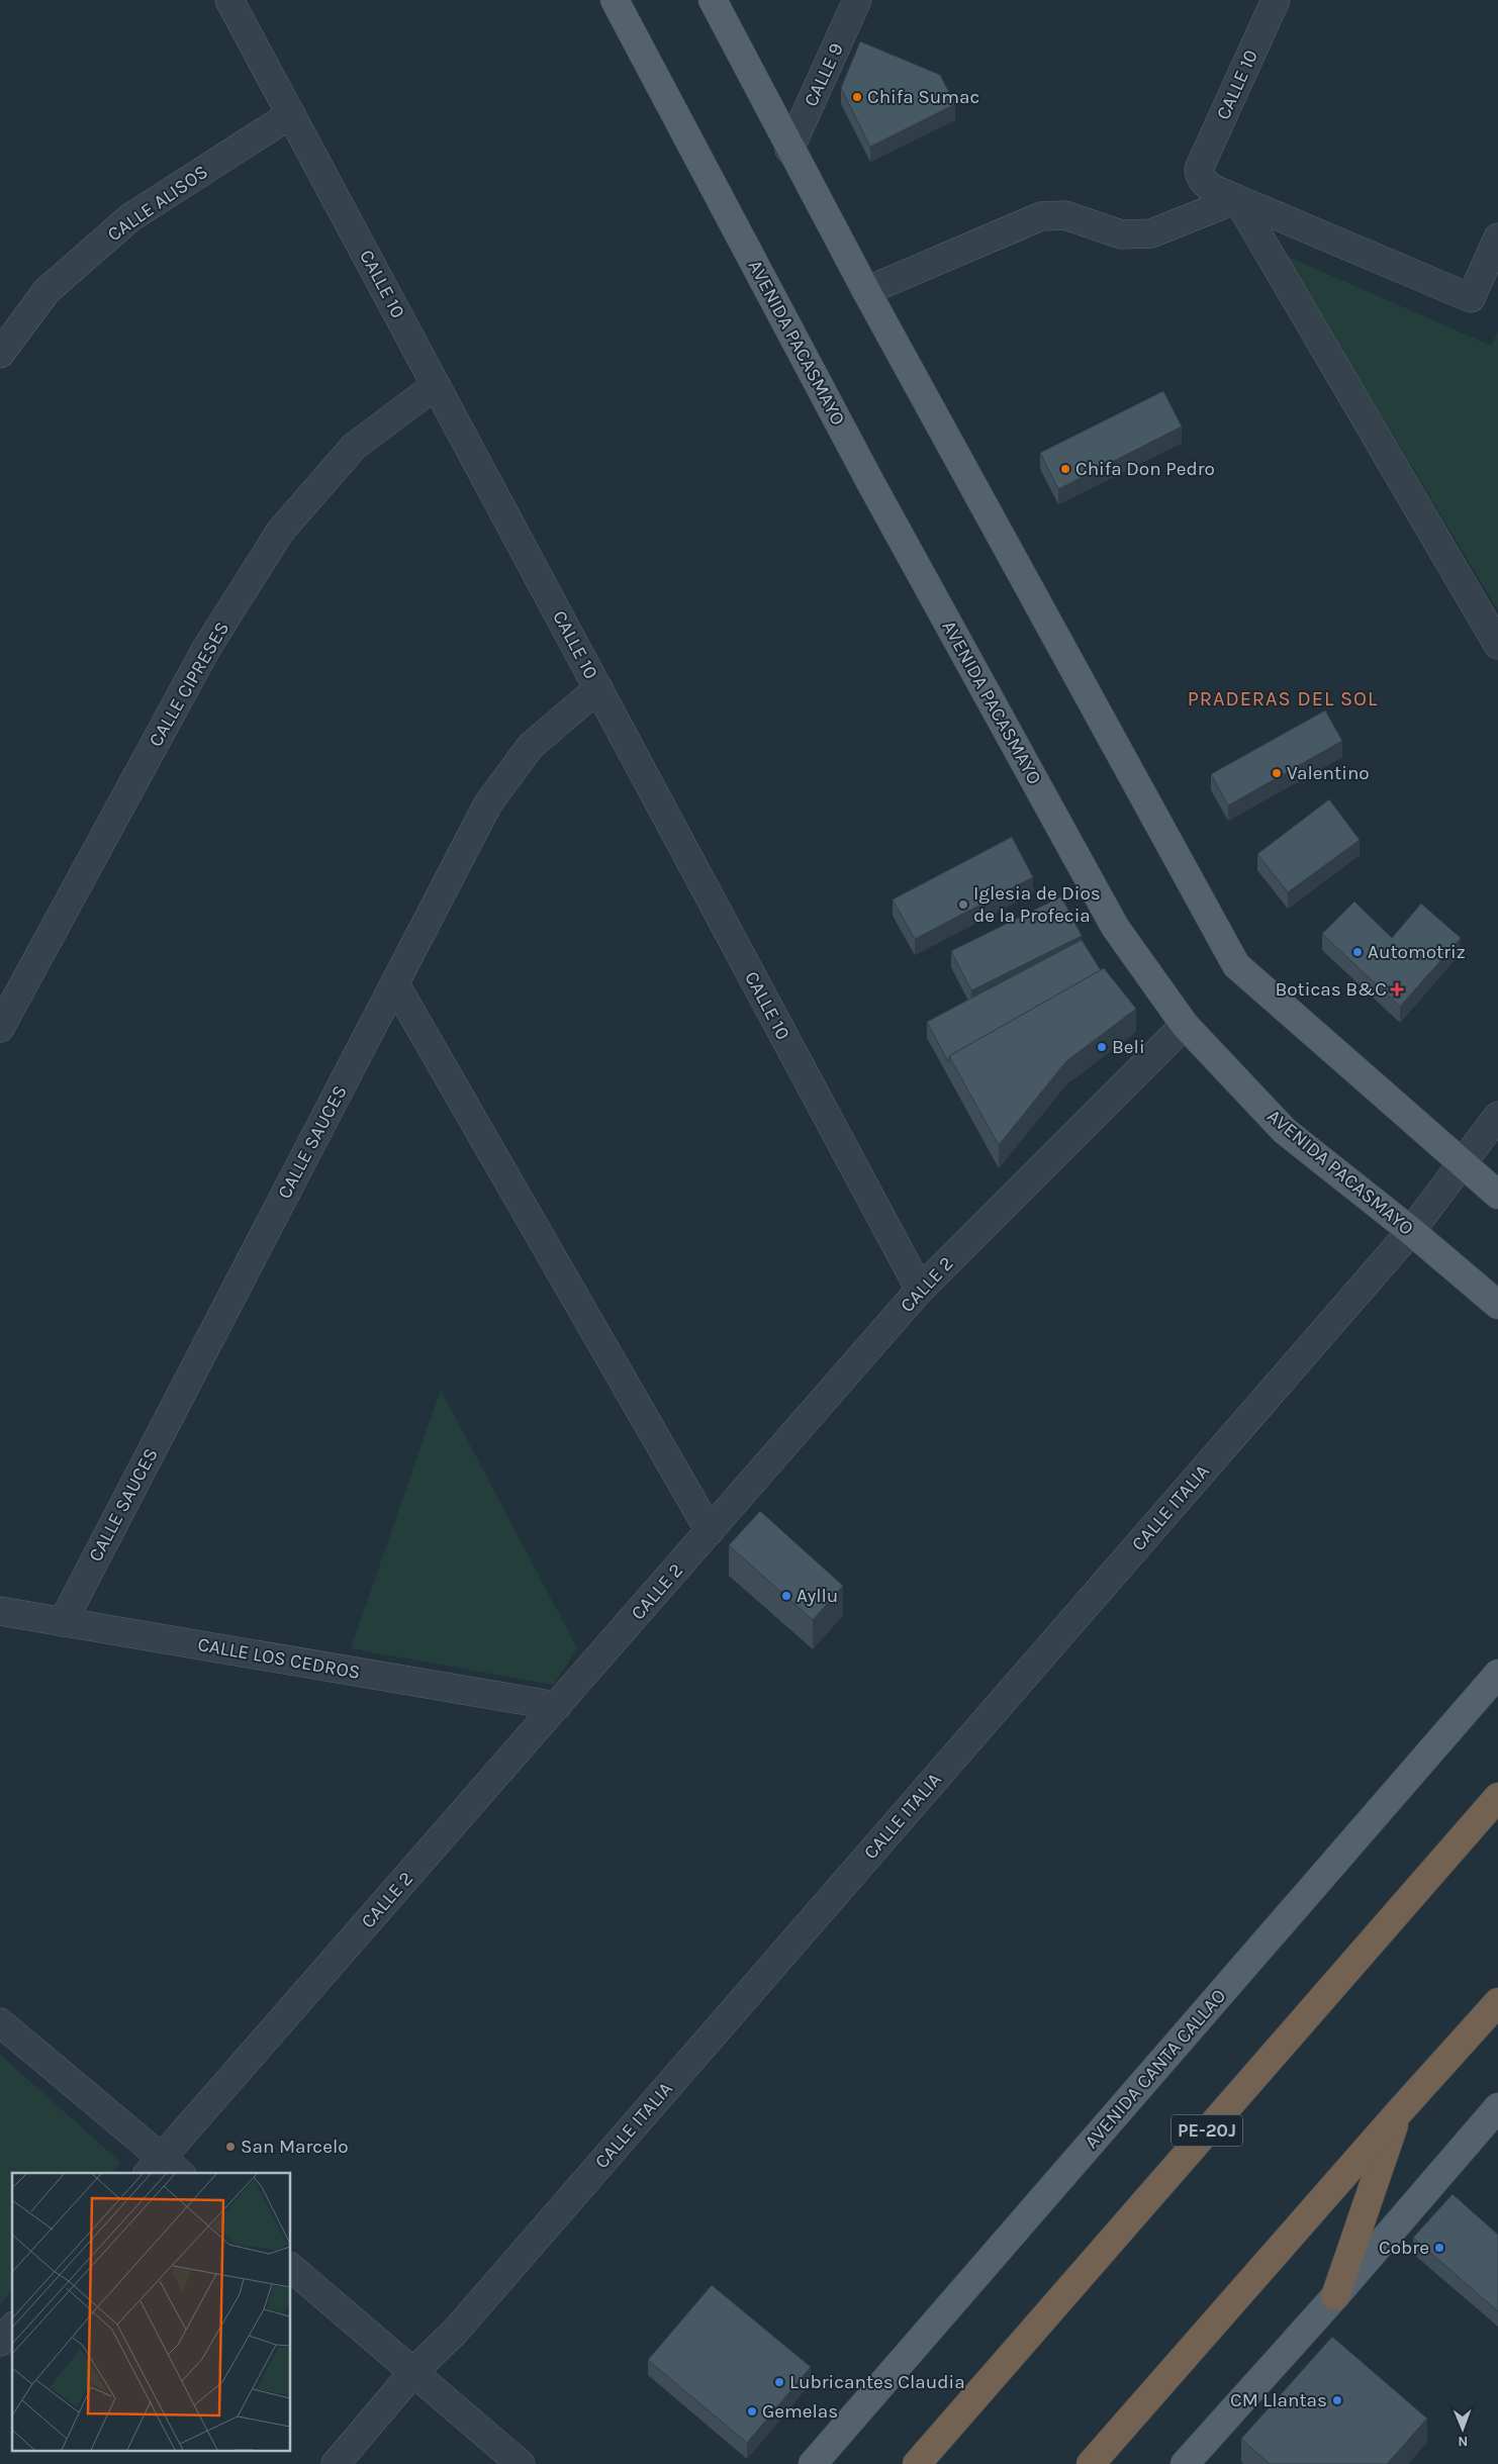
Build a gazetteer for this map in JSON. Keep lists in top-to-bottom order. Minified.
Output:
{"streets":{"highway":["PE-20J"],"main road":["AVENIDA PACASMAYO","AVENIDA CANTA CALLAO"],"street":["CALLE 9","CALLE 10","CALLE ALISOS","CALLE CIPRESES","CALLE SAUCES","CALLE 2","CALLE ITALIA","CALLE LOS CEDROS"]},"crossings":[["CALLE 10","CALLE ALISOS"],["CALLE 10","CALLE CIPRESES"],["CALLE 10","CALLE SAUCES"],["CALLE 10","CALLE 2"],["AVENIDA PACASMAYO","CALLE 2"],["AVENIDA PACASMAYO","CALLE ITALIA"],["CALLE SAUCES","CALLE LOS CEDROS"],["CALLE 2","CALLE LOS CEDROS"]],"districts":["PRADERAS DEL SOL"],"places":{"other":["Chifa Sumac","Chifa Don Pedro","Valentino","Iglesia de Dios de la Profecia","Automotriz","Beli","Ayllu","San Marcelo","Cobre","Lubricantes Claudia","CM Llantas","Gemelas"],"health":["Boticas B&C"]},"north":"bottom"}
